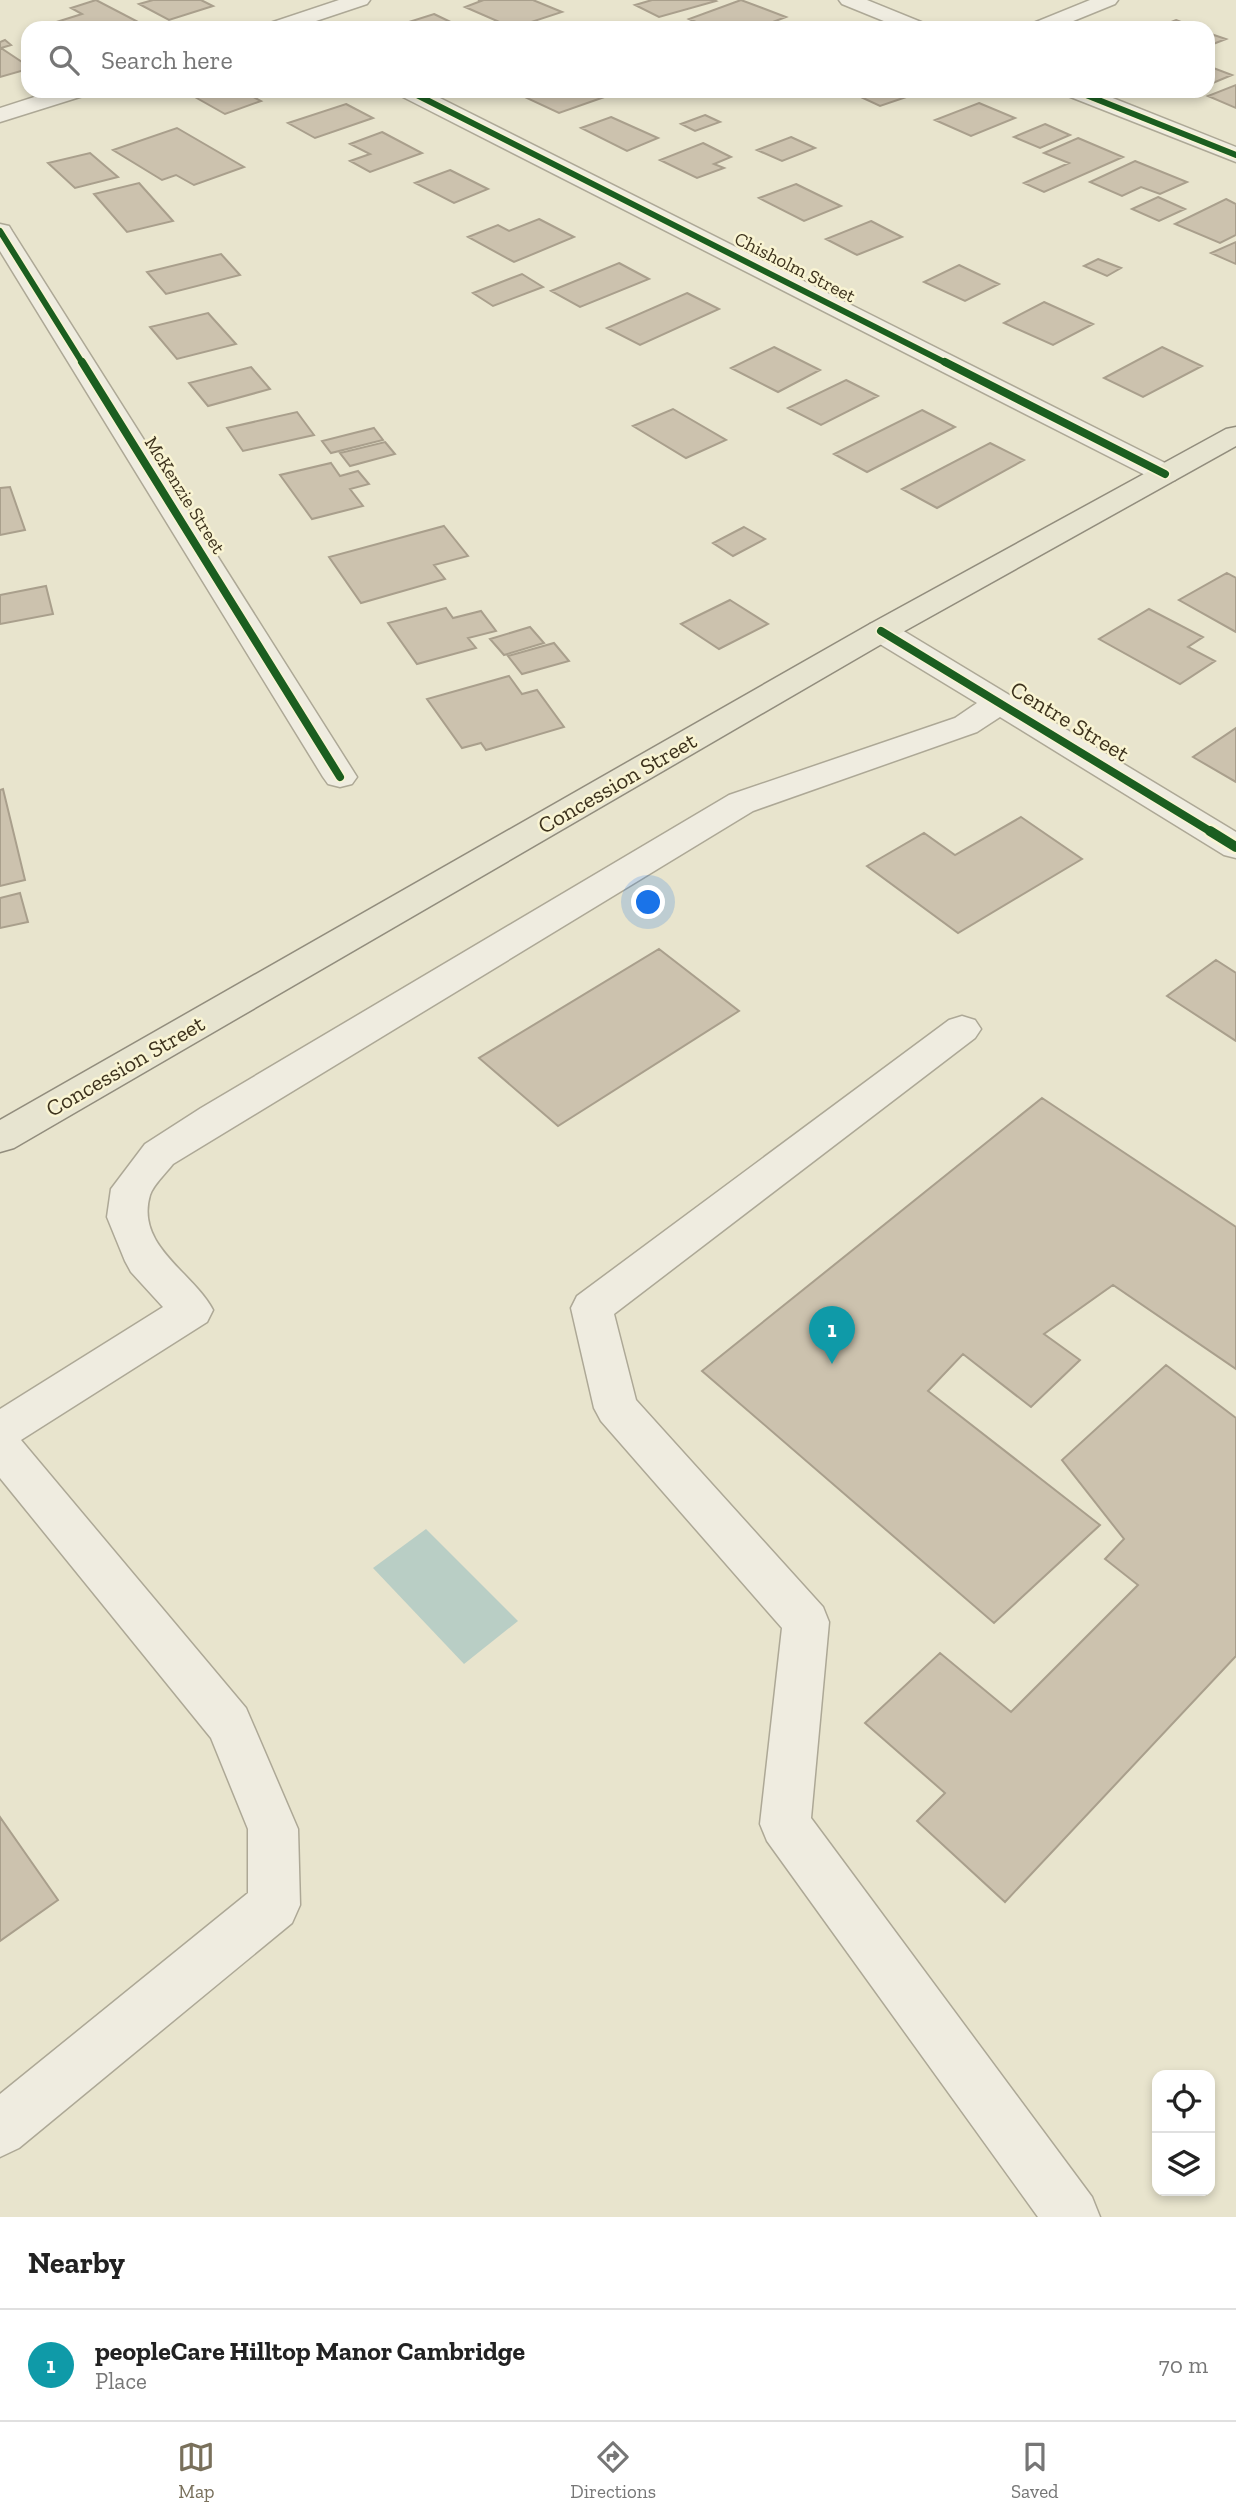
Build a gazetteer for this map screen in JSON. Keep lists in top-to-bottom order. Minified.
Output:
{"streets":{"main road":["Concession Street"],"street":["Chisholm Street","McKenzie Street","Centre Street"]},"crossings":[["Chisholm Street","Concession Street"],["Centre Street","Concession Street"]],"page":{"search":"Search here","pins":"1","heading":"Nearby","list":[{"mark":"1","name":"peopleCare Hilltop Manor Cambridge","note":"Place","value":"70 m"}],"nav":["Map","Directions","Saved"]}}
